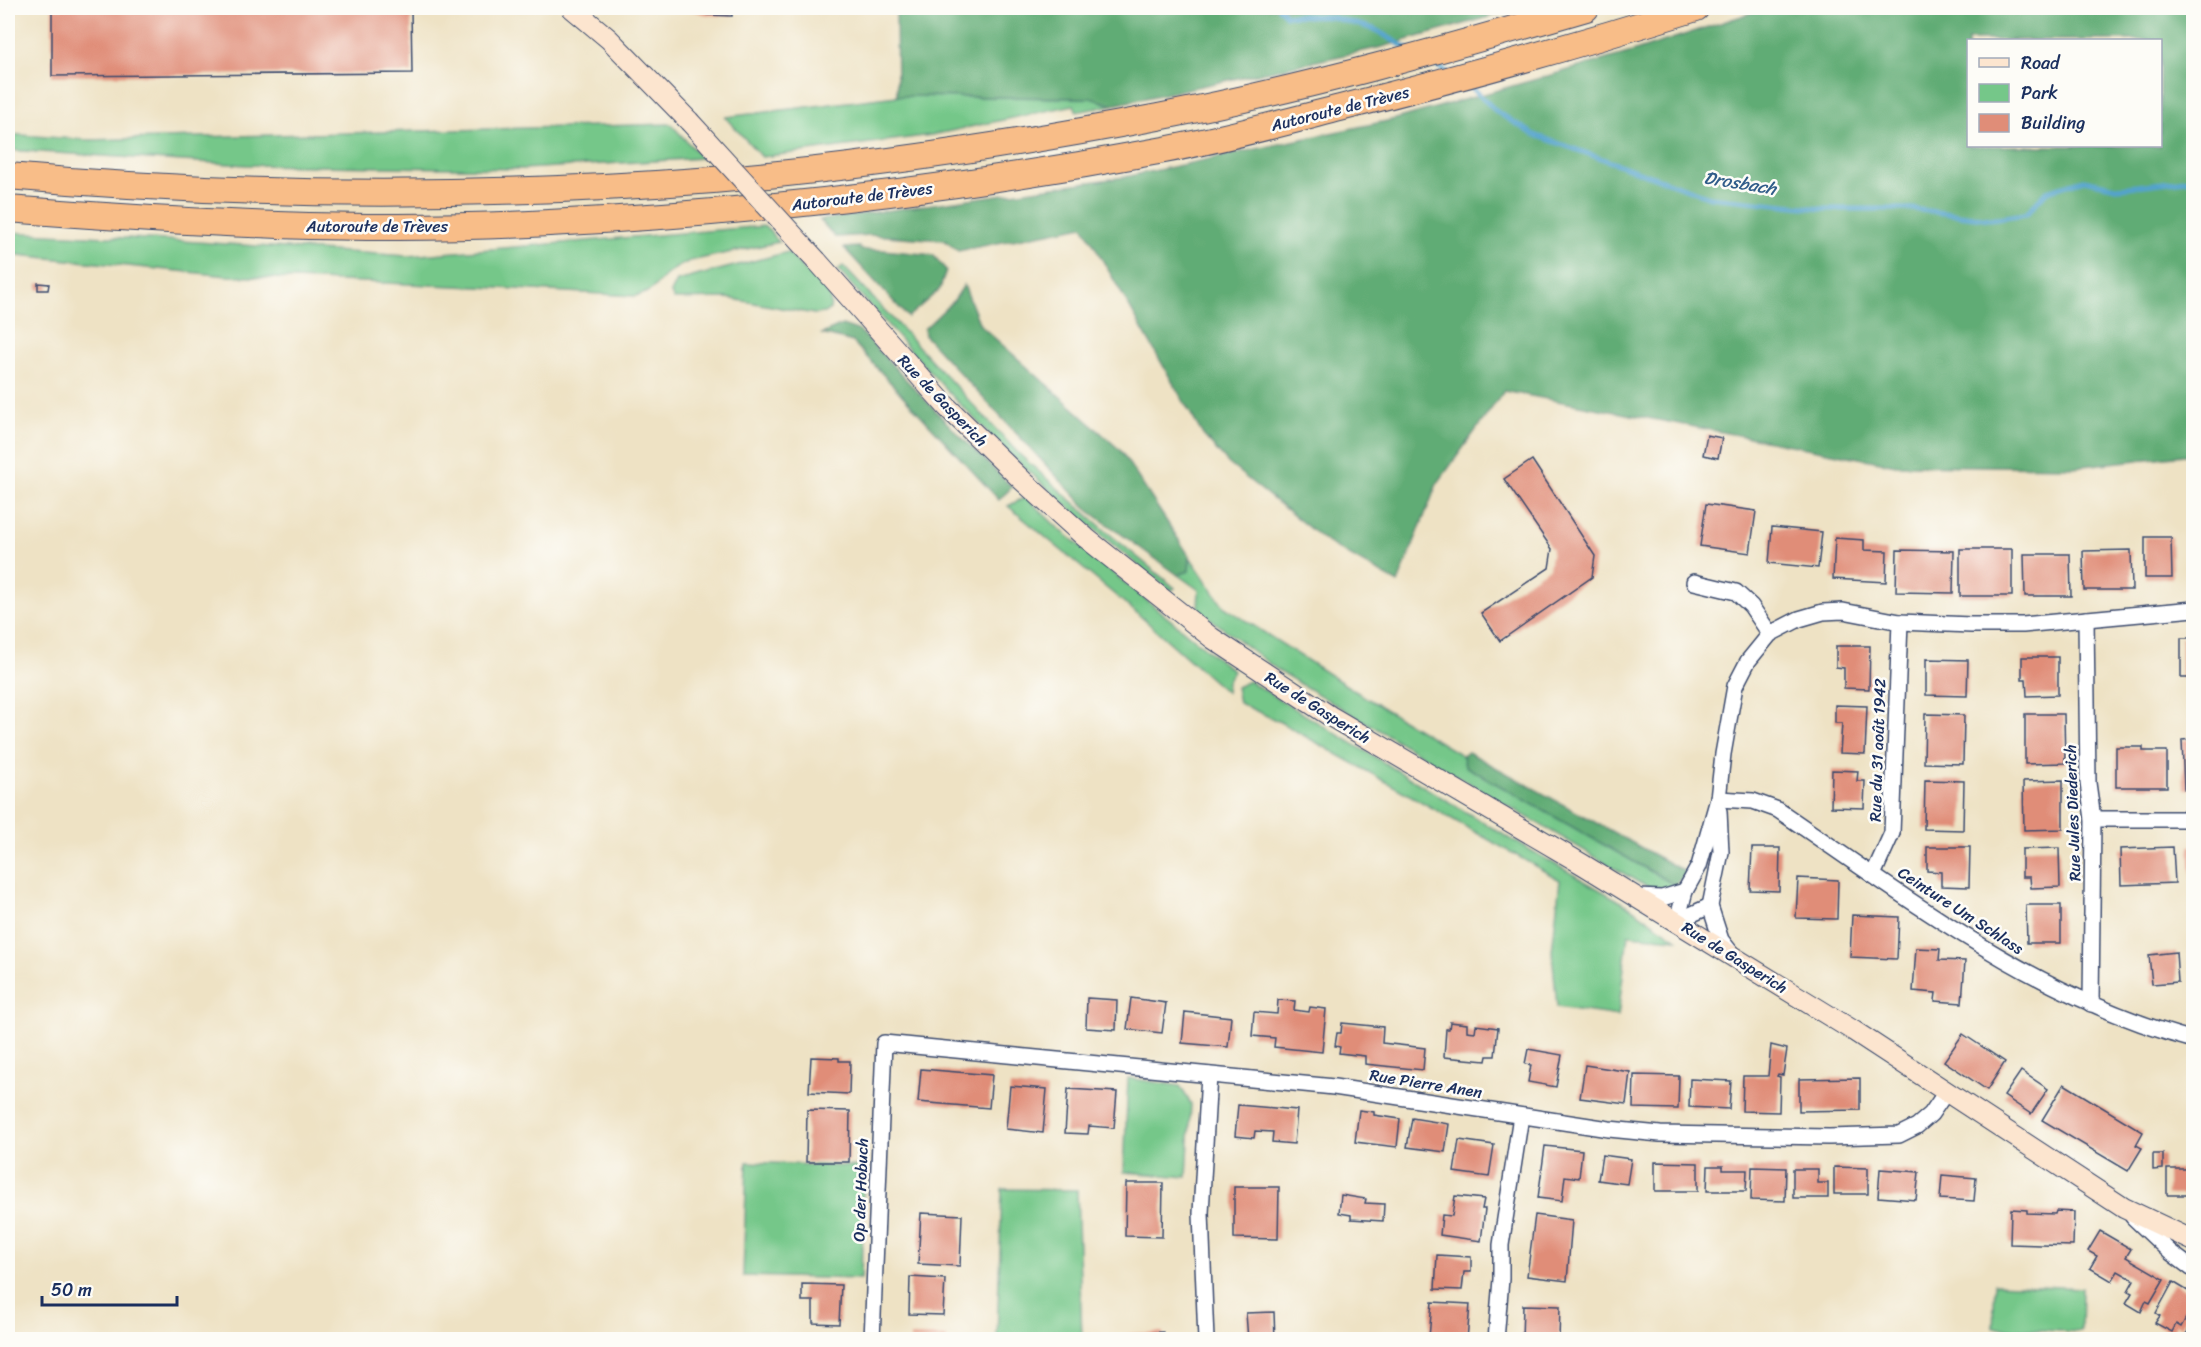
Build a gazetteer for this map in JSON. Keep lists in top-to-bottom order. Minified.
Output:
{"streets":{"highway":["Autoroute de Trèves"],"main road":["Rue de Gasperich"],"street":["Rue du 31 août 1942","Rue Jules Diederich","Ceinture Um Schlass","Rue Pierre Anen","Op der Hobuch"]},"crossings":[["Rue de Gasperich","Rue Pierre Anen"],["Rue du 31 août 1942","Ceinture Um Schlass"],["Rue Jules Diederich","Ceinture Um Schlass"],["Rue Pierre Anen","Op der Hobuch"]],"water":["Drosbach"],"legend":["Road","Park","Building"],"scale_bar":"50 m"}
